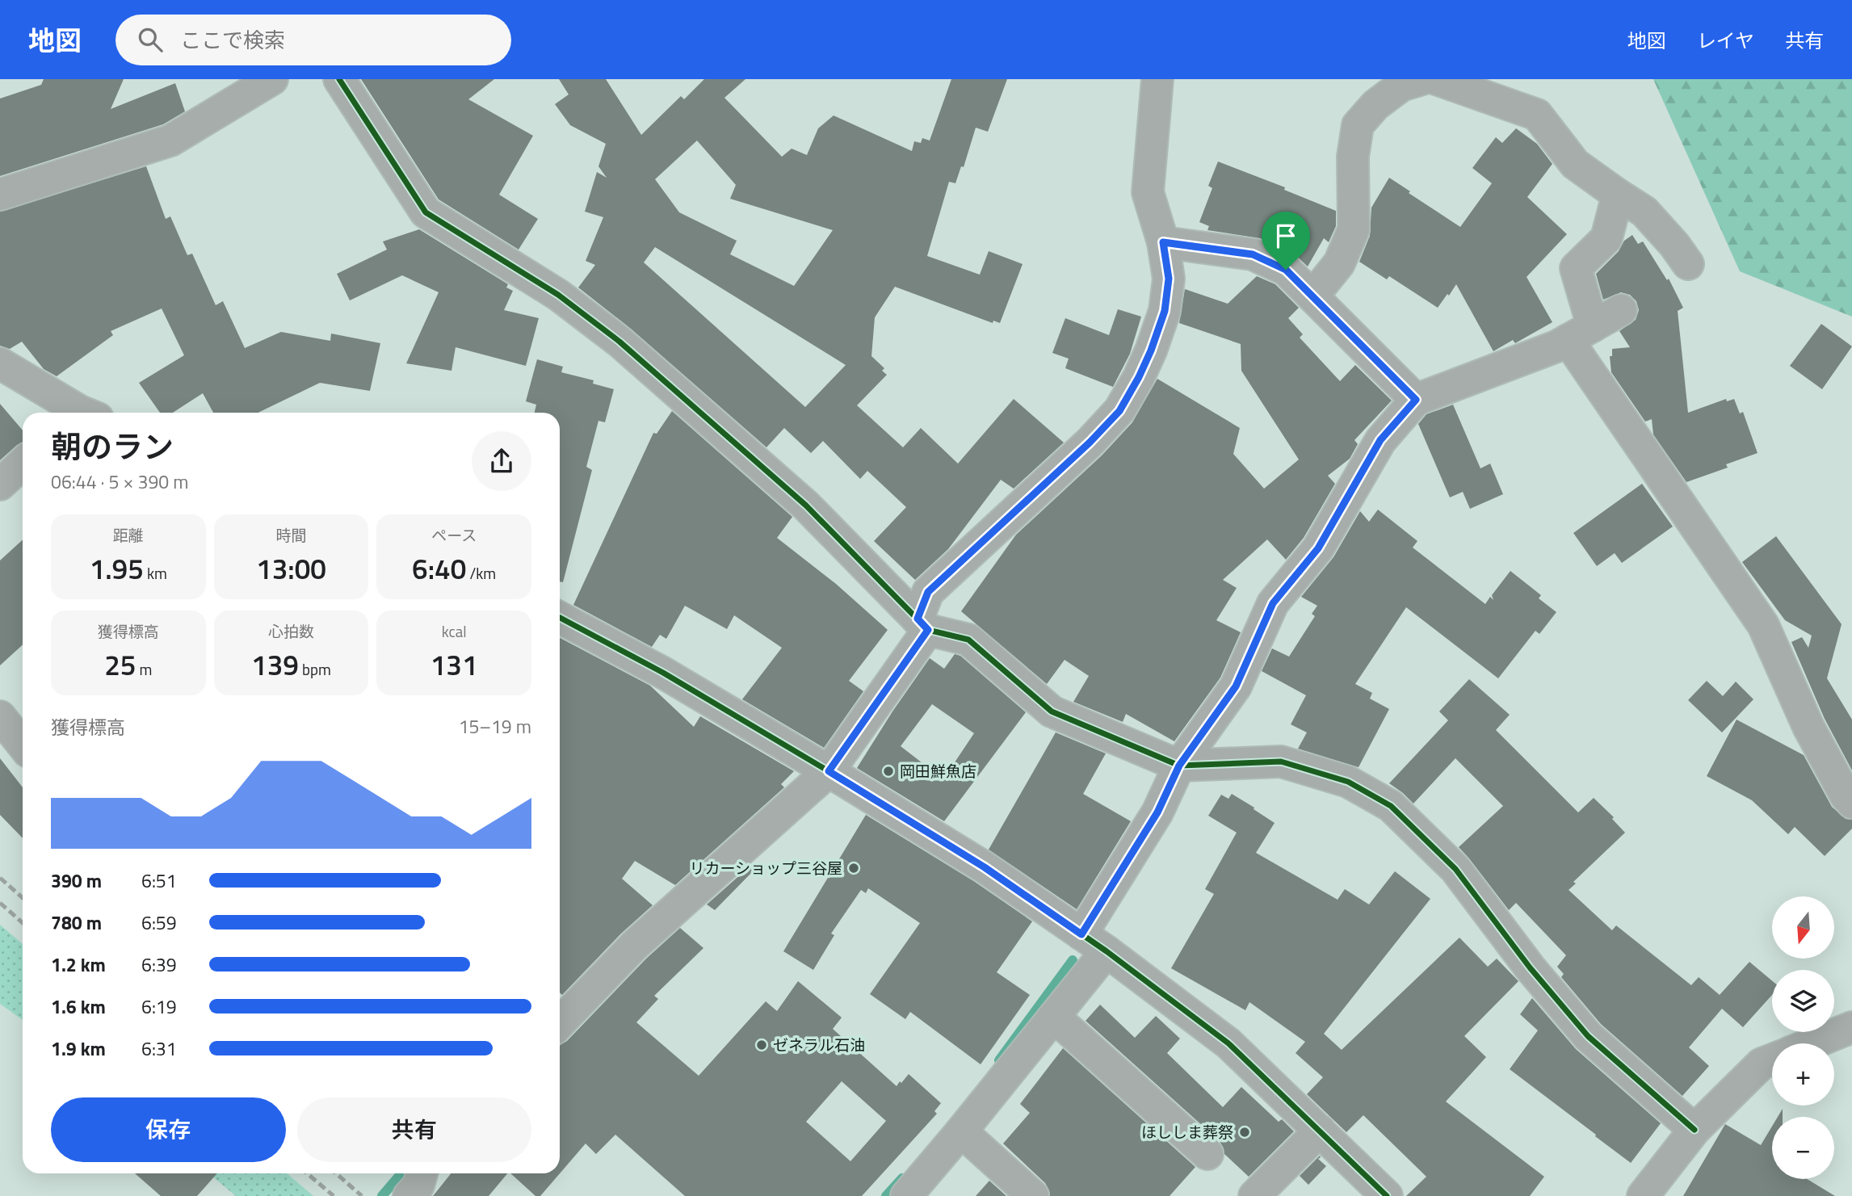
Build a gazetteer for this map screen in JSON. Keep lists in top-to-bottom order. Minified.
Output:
{"places":["岡田鮮魚店","リカーショップ三谷屋","ゼネラル石油","ほししま葬祭"],"north":"bottom","page":{"header":"地図","search":"ここで検索","nav":["地図","レイヤ","共有"],"heading":["朝のラン","06:44 · 5 × 390 m"],"stats":[["距離","1.95 km"],["時間","13:00"],["ペース","6:40 /km"],["獲得標高","25 m"],["心拍数","139 bpm"],["kcal","131"]],"chart":["獲得標高","15–19 m"],"list":[{"name":"390 m","note":"6:51"},{"name":"780 m","note":"6:59"},{"name":"1.2 km","note":"6:39"},{"name":"1.6 km","note":"6:19"},{"name":"1.9 km","note":"6:31"}],"map_buttons":["+","−"],"buttons":["保存","共有"]}}
